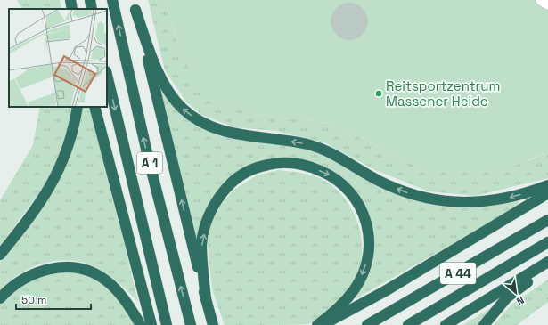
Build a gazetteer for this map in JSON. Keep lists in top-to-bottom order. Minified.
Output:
{"streets":{"highway":["A 1","A 44"]},"places":["Reitsportzentrum Massener Heide"],"scale_bar":"50 m","north":"bottom right"}
